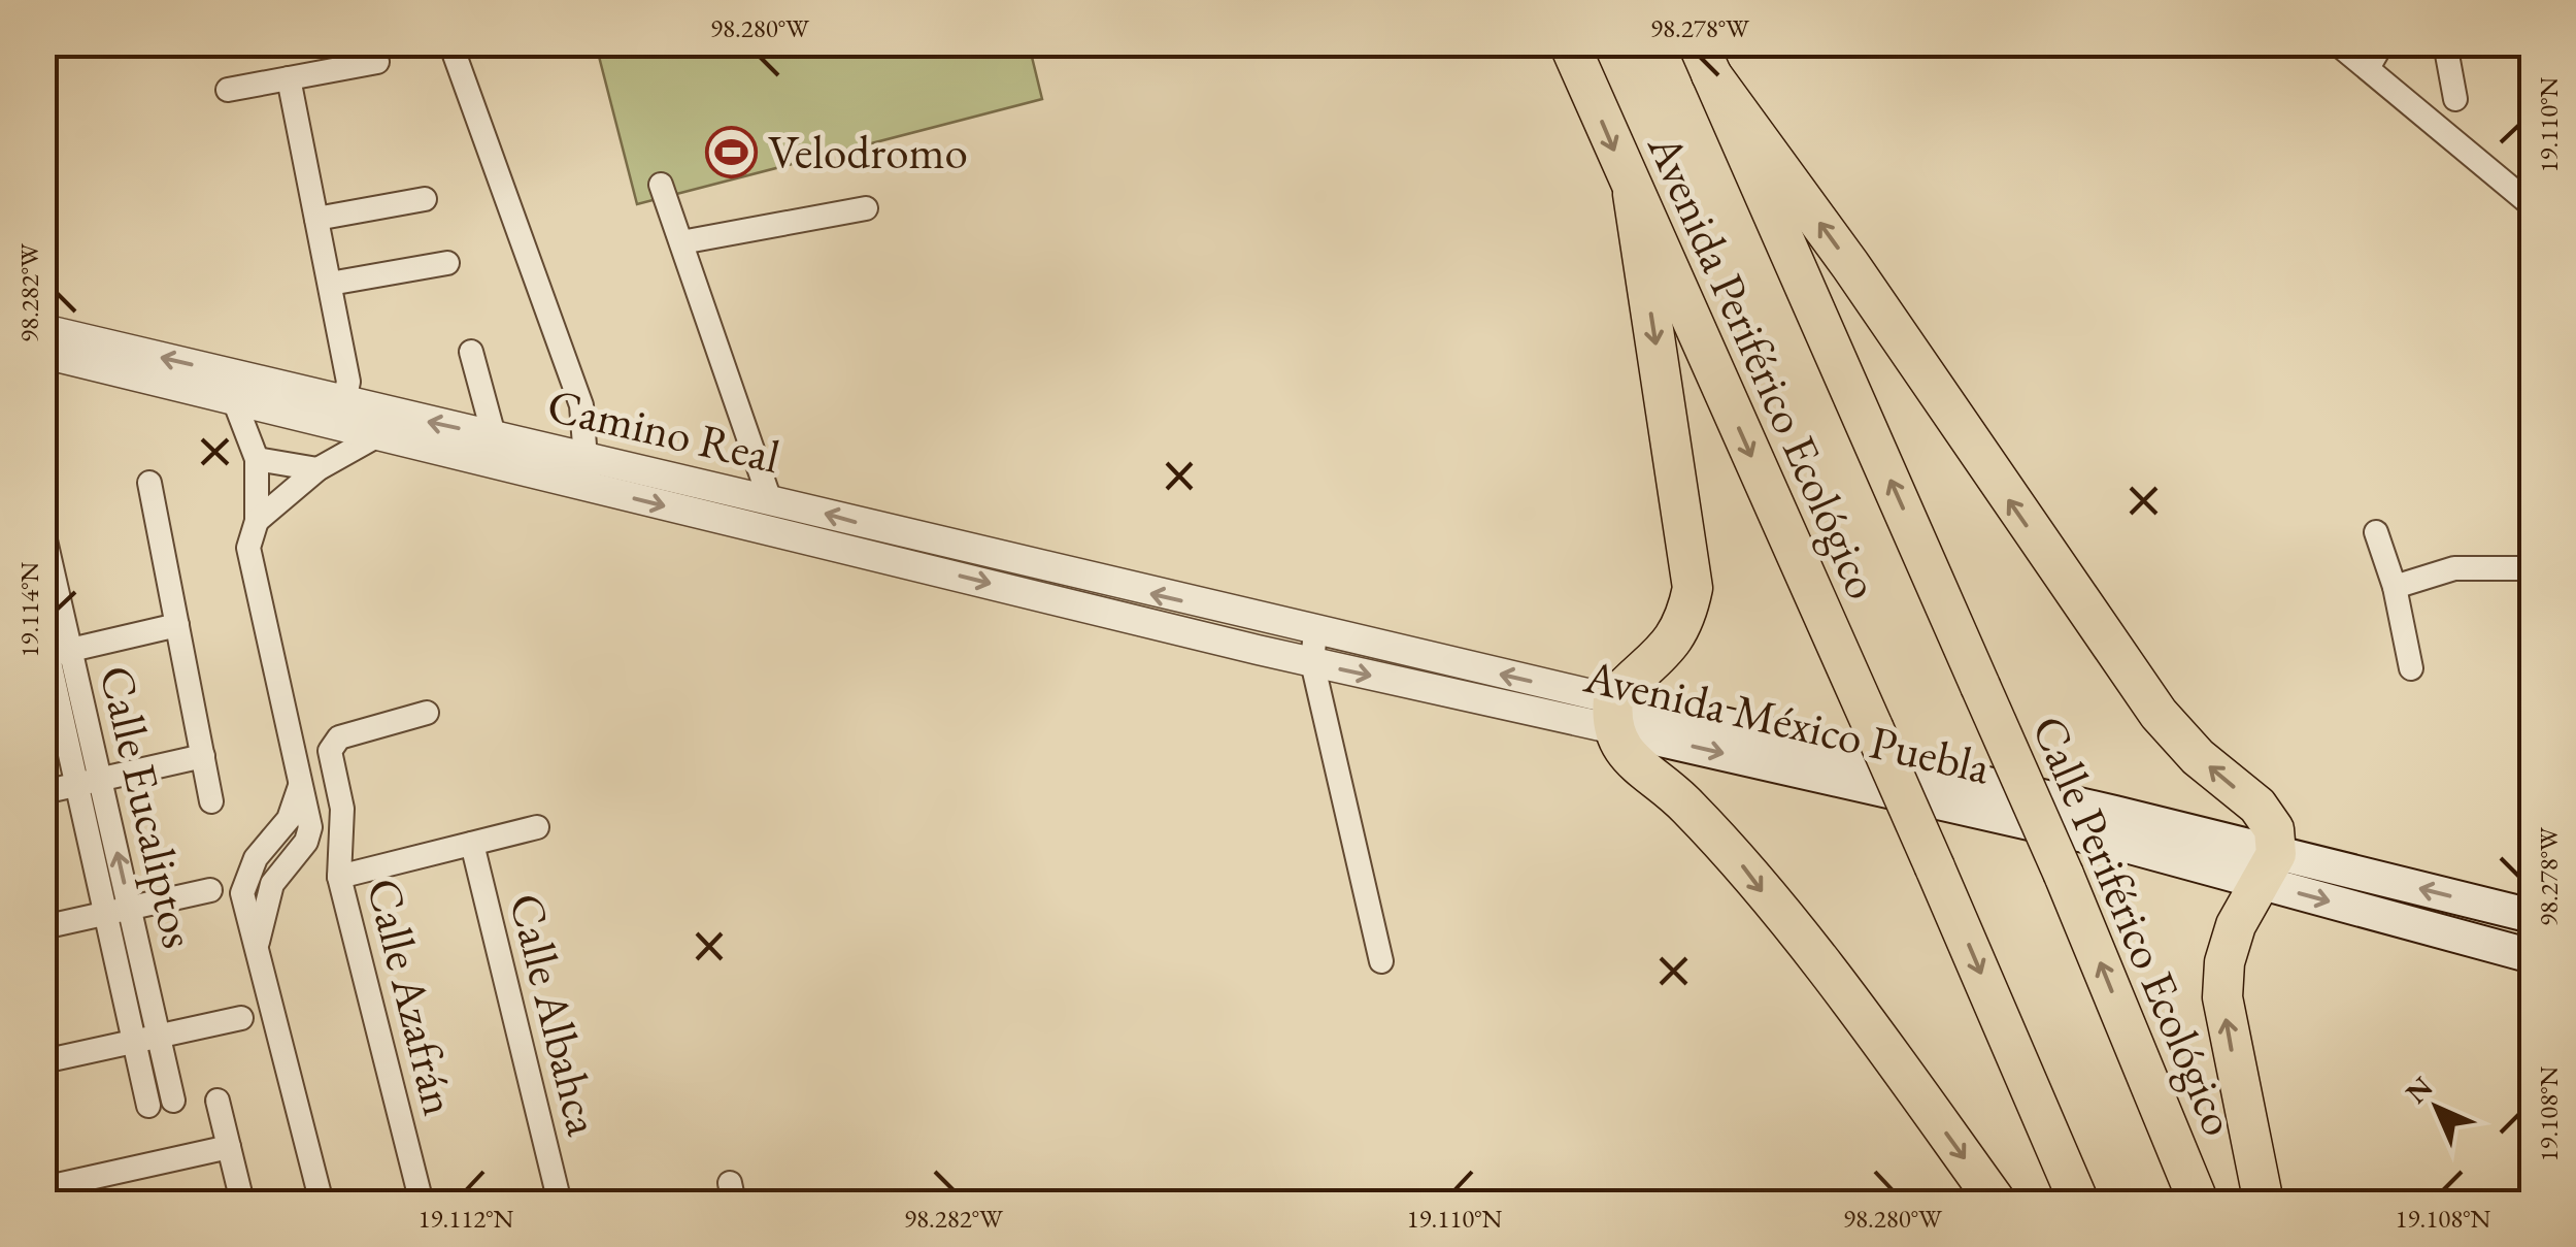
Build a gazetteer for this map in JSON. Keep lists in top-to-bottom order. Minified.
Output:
{"streets":{"highway":["Avenida Periférico Ecológico","Calle Periférico Ecológico"],"main road":["Avenida México Puebla"],"street":["Camino Real","Calle Eucaliptos","Calle Azafrán","Calle Albahca"]},"crossings":[["Avenida Periférico Ecológico","Calle Periférico Ecológico"],["Camino Real","Avenida México Puebla"]],"places":{"sports":["Velodromo"]},"north":"top left","coordinates":["98.280°W","98.278°W","19.110°N","98.282°W","19.114°N","19.108°N","19.112°N"]}
